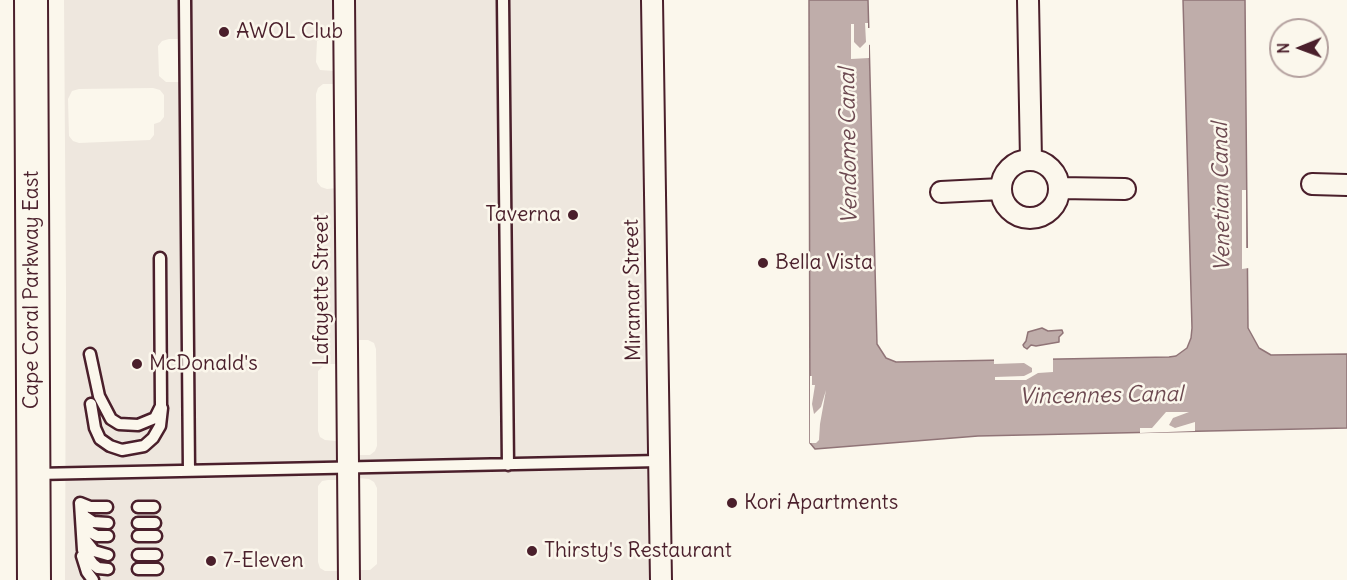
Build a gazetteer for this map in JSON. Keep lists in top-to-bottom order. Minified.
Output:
{"streets":{"main road":["Cape Coral Parkway East"],"street":["Lafayette Street","Miramar Street"]},"water":["Vendome Canal","Venetian Canal","Vincennes Canal"],"places":["AWOL Club","Taverna","Bella Vista","McDonald's","Kori Apartments","Thirsty's Restaurant","7-Eleven"],"north":"left"}
